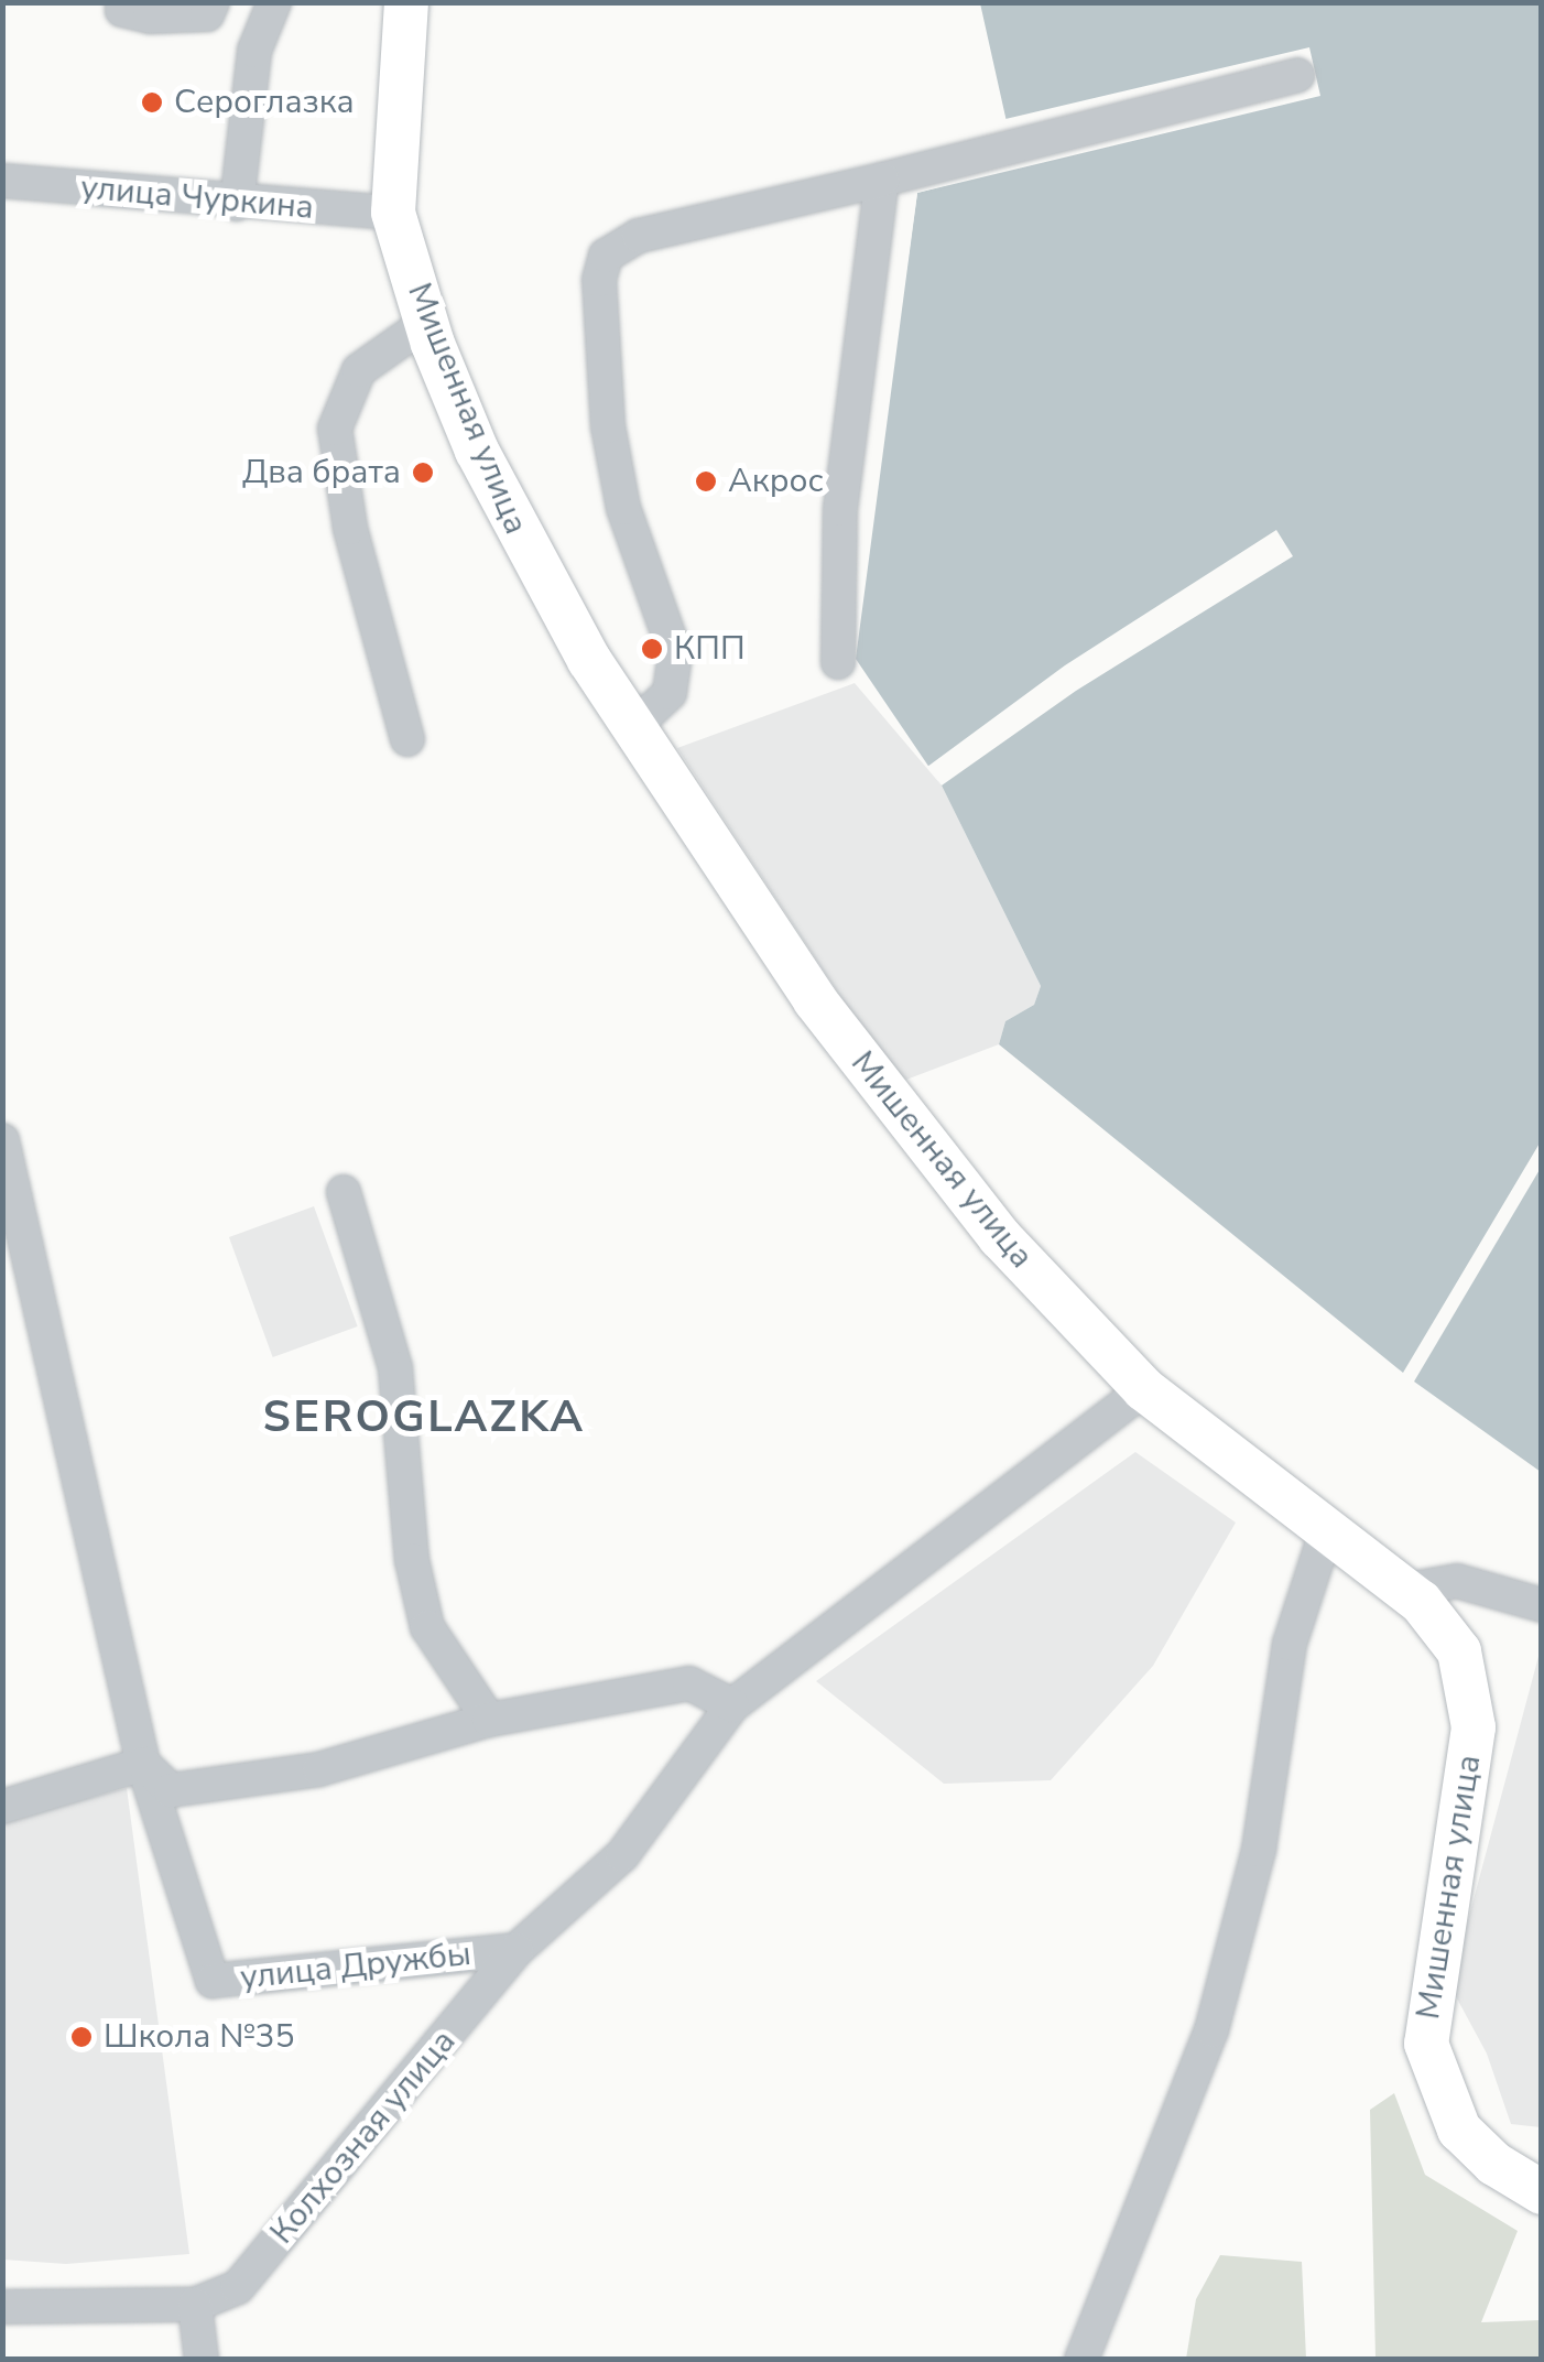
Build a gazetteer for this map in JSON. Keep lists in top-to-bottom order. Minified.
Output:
{"streets":{"main road":["Мишенная улица"],"street":["улица Чуркина","улица Дружбы","Колхозная улица"]},"crossings":[["улица Чуркина","Мишенная улица"],["Мишенная улица","улица Дружбы"],["улица Дружбы","Колхозная улица"]],"districts":["SEROGLAZKA"],"places":["Сероглазка","Два брата","Акрос","КПП","Школа №35"]}
